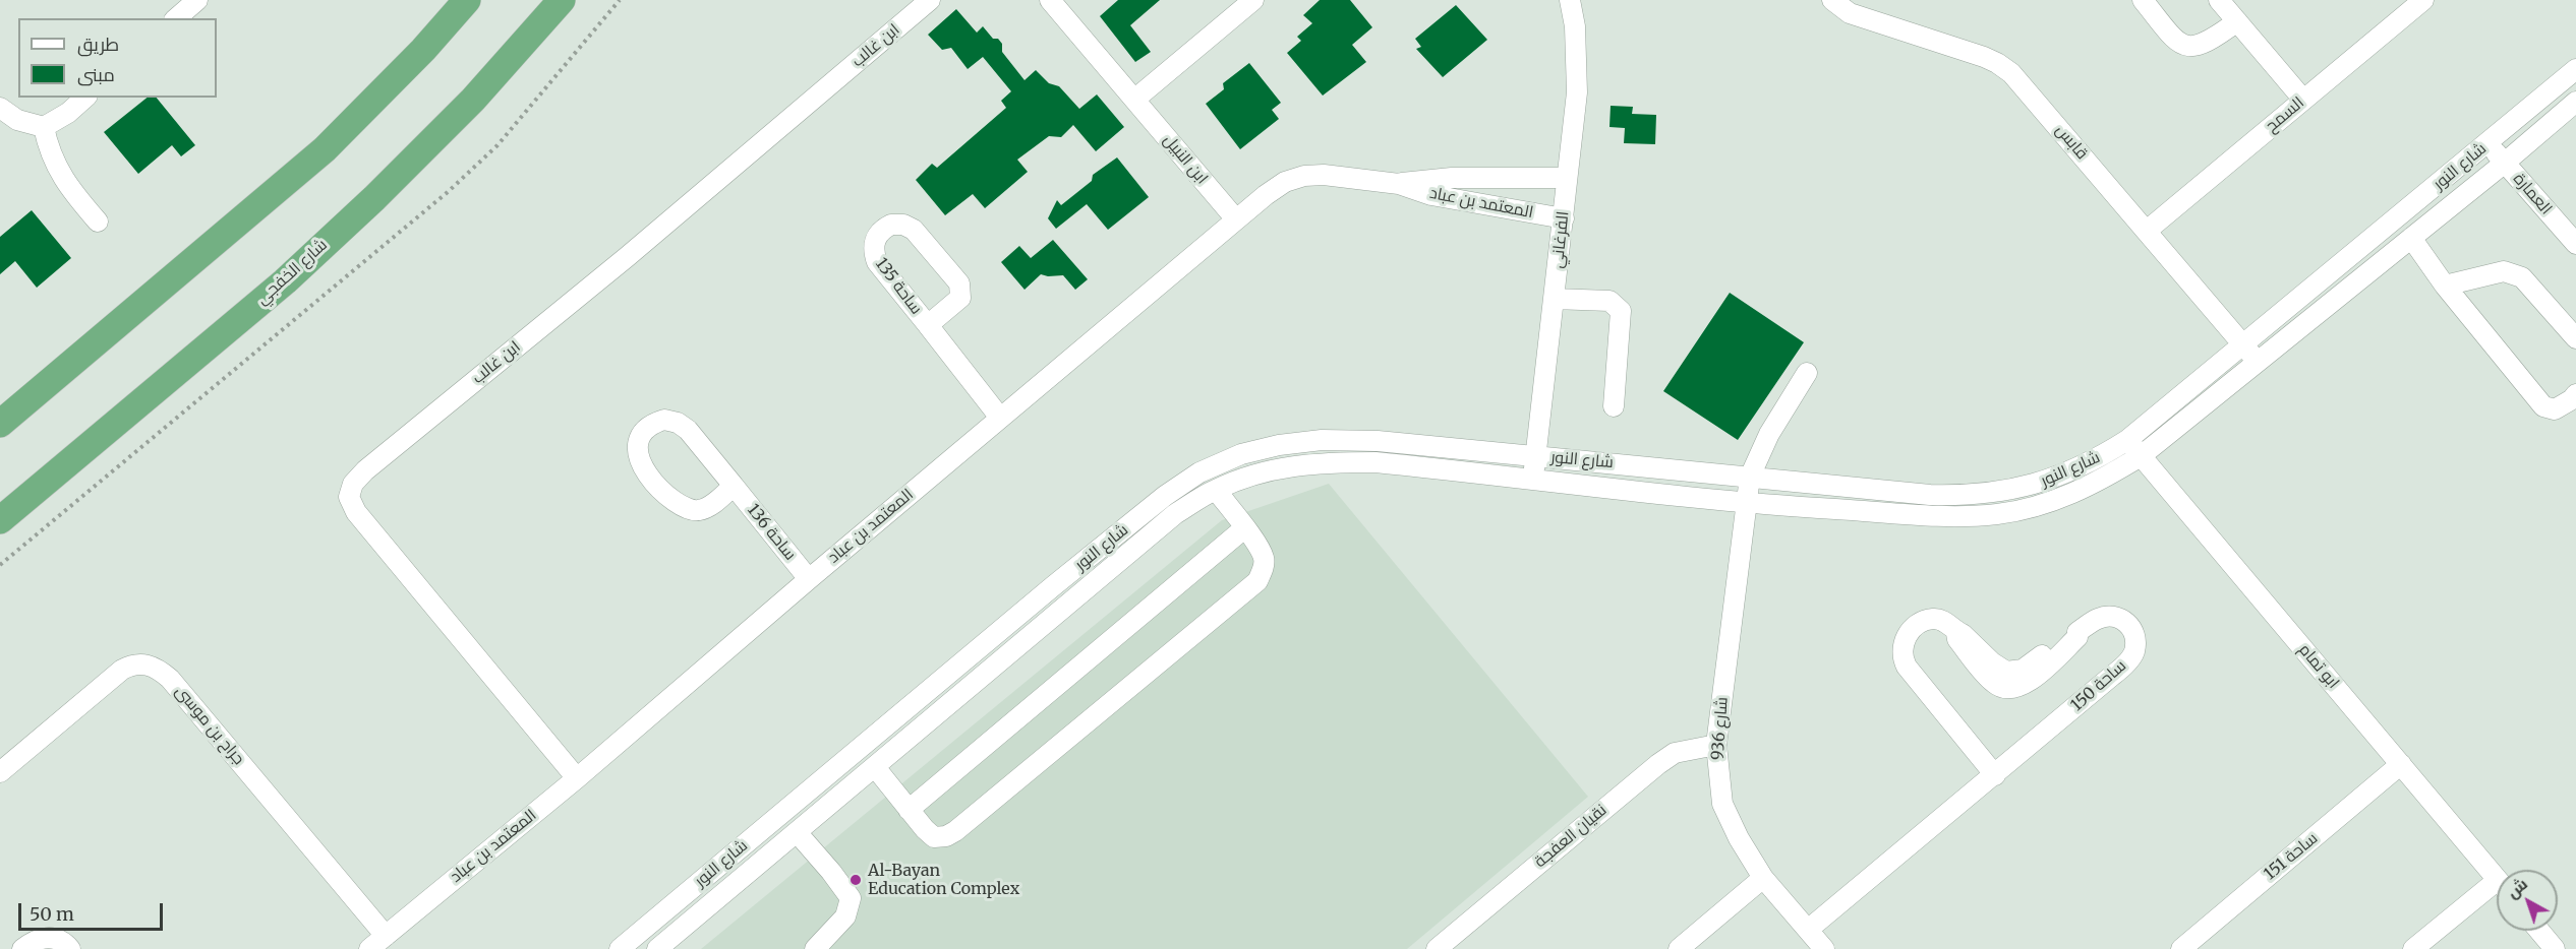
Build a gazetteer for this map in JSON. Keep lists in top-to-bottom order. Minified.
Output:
{"streets":{"highway":["شارع الخفجي"],"street":["ابن غالب","السمح","قابس","ابن النبيل","شارع النور","العمارة","المعتمد بن عباد","الفرغاني","ساحة 135","ساحة 136","ابو تمام","ساحة 150","جراح بن موسى","شارع 936","نقيان العفجة","ساحة 151"]},"crossings":[["ابن غالب","المعتمد بن عباد"],["السمح","قابس"],["قابس","شارع النور"],["ابن النبيل","المعتمد بن عباد"],["شارع النور","العمارة"],["شارع النور","الفرغاني"],["شارع النور","ابو تمام"],["شارع النور","شارع 936"],["المعتمد بن عباد","الفرغاني"],["المعتمد بن عباد","ساحة 135"],["المعتمد بن عباد","ساحة 136"],["المعتمد بن عباد","جراح بن موسى"],["ابو تمام","ساحة 151"],["ساحة 150","شارع 936"],["شارع 936","نقيان العفجة"]],"places":["Al-Bayan Education Complex"],"legend":["طريق","مبنى"],"scale_bar":"50 m","north":"top left"}
